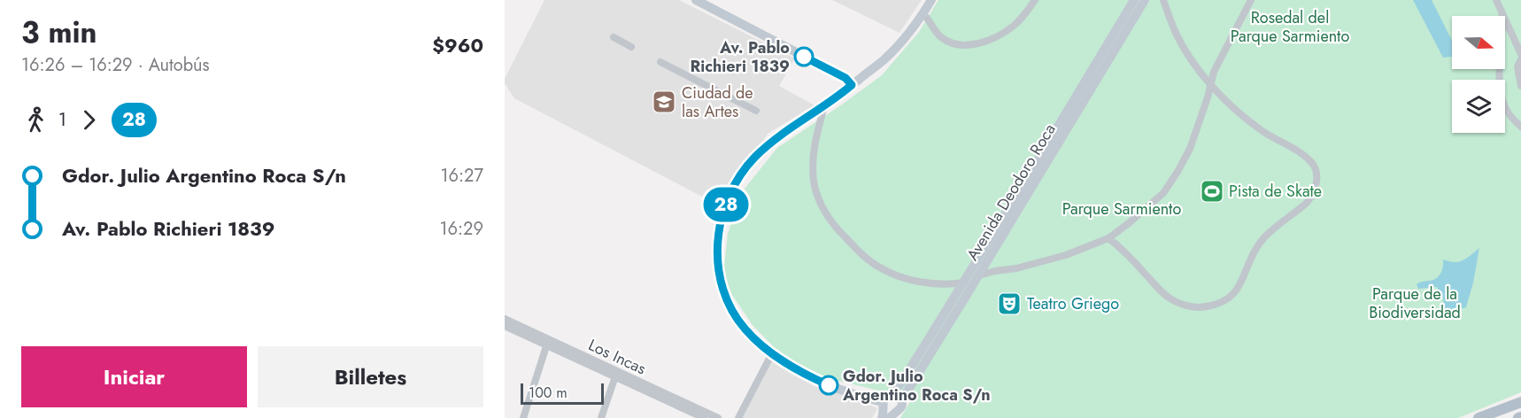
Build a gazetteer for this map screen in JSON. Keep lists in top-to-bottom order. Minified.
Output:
{"streets":{"main road":["Avenida Deodoro Roca"],"street":["Los Incas"]},"parks":["Rosedal del Parque Sarmiento","Parque Sarmiento","Parque de la Biodiversidad"],"places":{"other":["Av. Pablo Richieri 1839","Gdor. Julio Argentino Roca S/n"],"school or university":["Ciudad de las Artes"],"sports":["Pista de Skate"],"theatre":["Teatro Griego"]},"lines":["bus line 28"],"scale_bar":"100 m","north":"right","page":{"heading":["3 min","16:26 – 16:29 · Autobús","$960"],"on_map":"28","legs":["1","28"],"list":[{"name":"Gdor. Julio Argentino Roca S/n","value":"16:27"},{"name":"Av. Pablo Richieri 1839","value":"16:29"}],"buttons":["Iniciar","Billetes"],"scale":"100 m"}}
